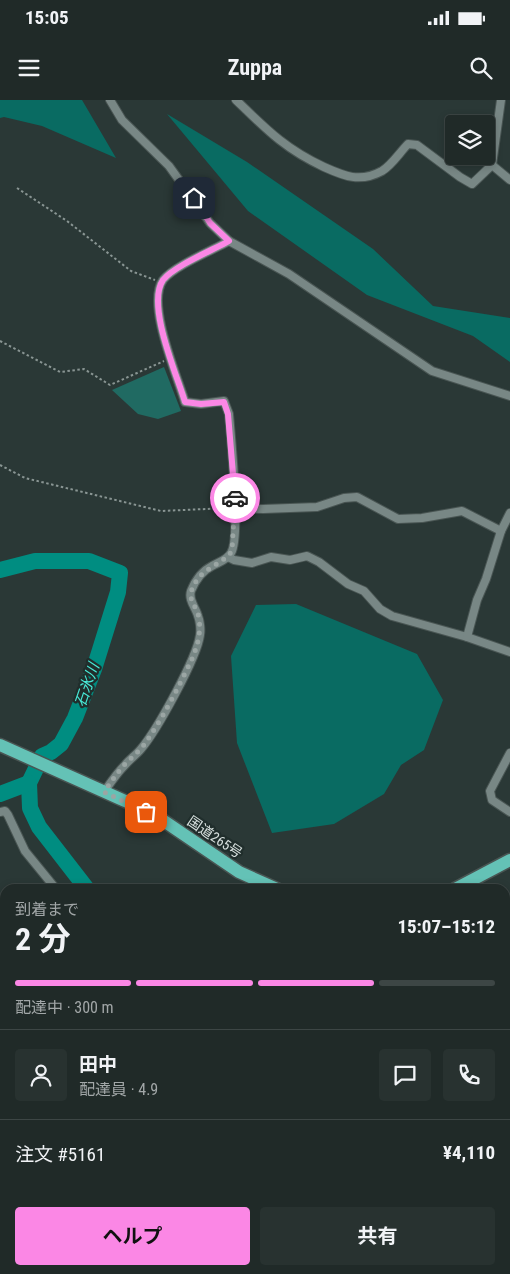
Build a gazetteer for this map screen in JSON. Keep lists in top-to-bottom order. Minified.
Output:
{"streets":{"highway":["国道265号"]},"water":["石氷川"],"page":{"status":"15:05","header":"Zuppa","heading":["2 分","到着まで","15:07–15:12"],"panel":["田中","配達員 · 4.9","注文 #5161","¥4,110"],"bar":"配達中 · 300 m","buttons":["ヘルプ","共有"]}}
